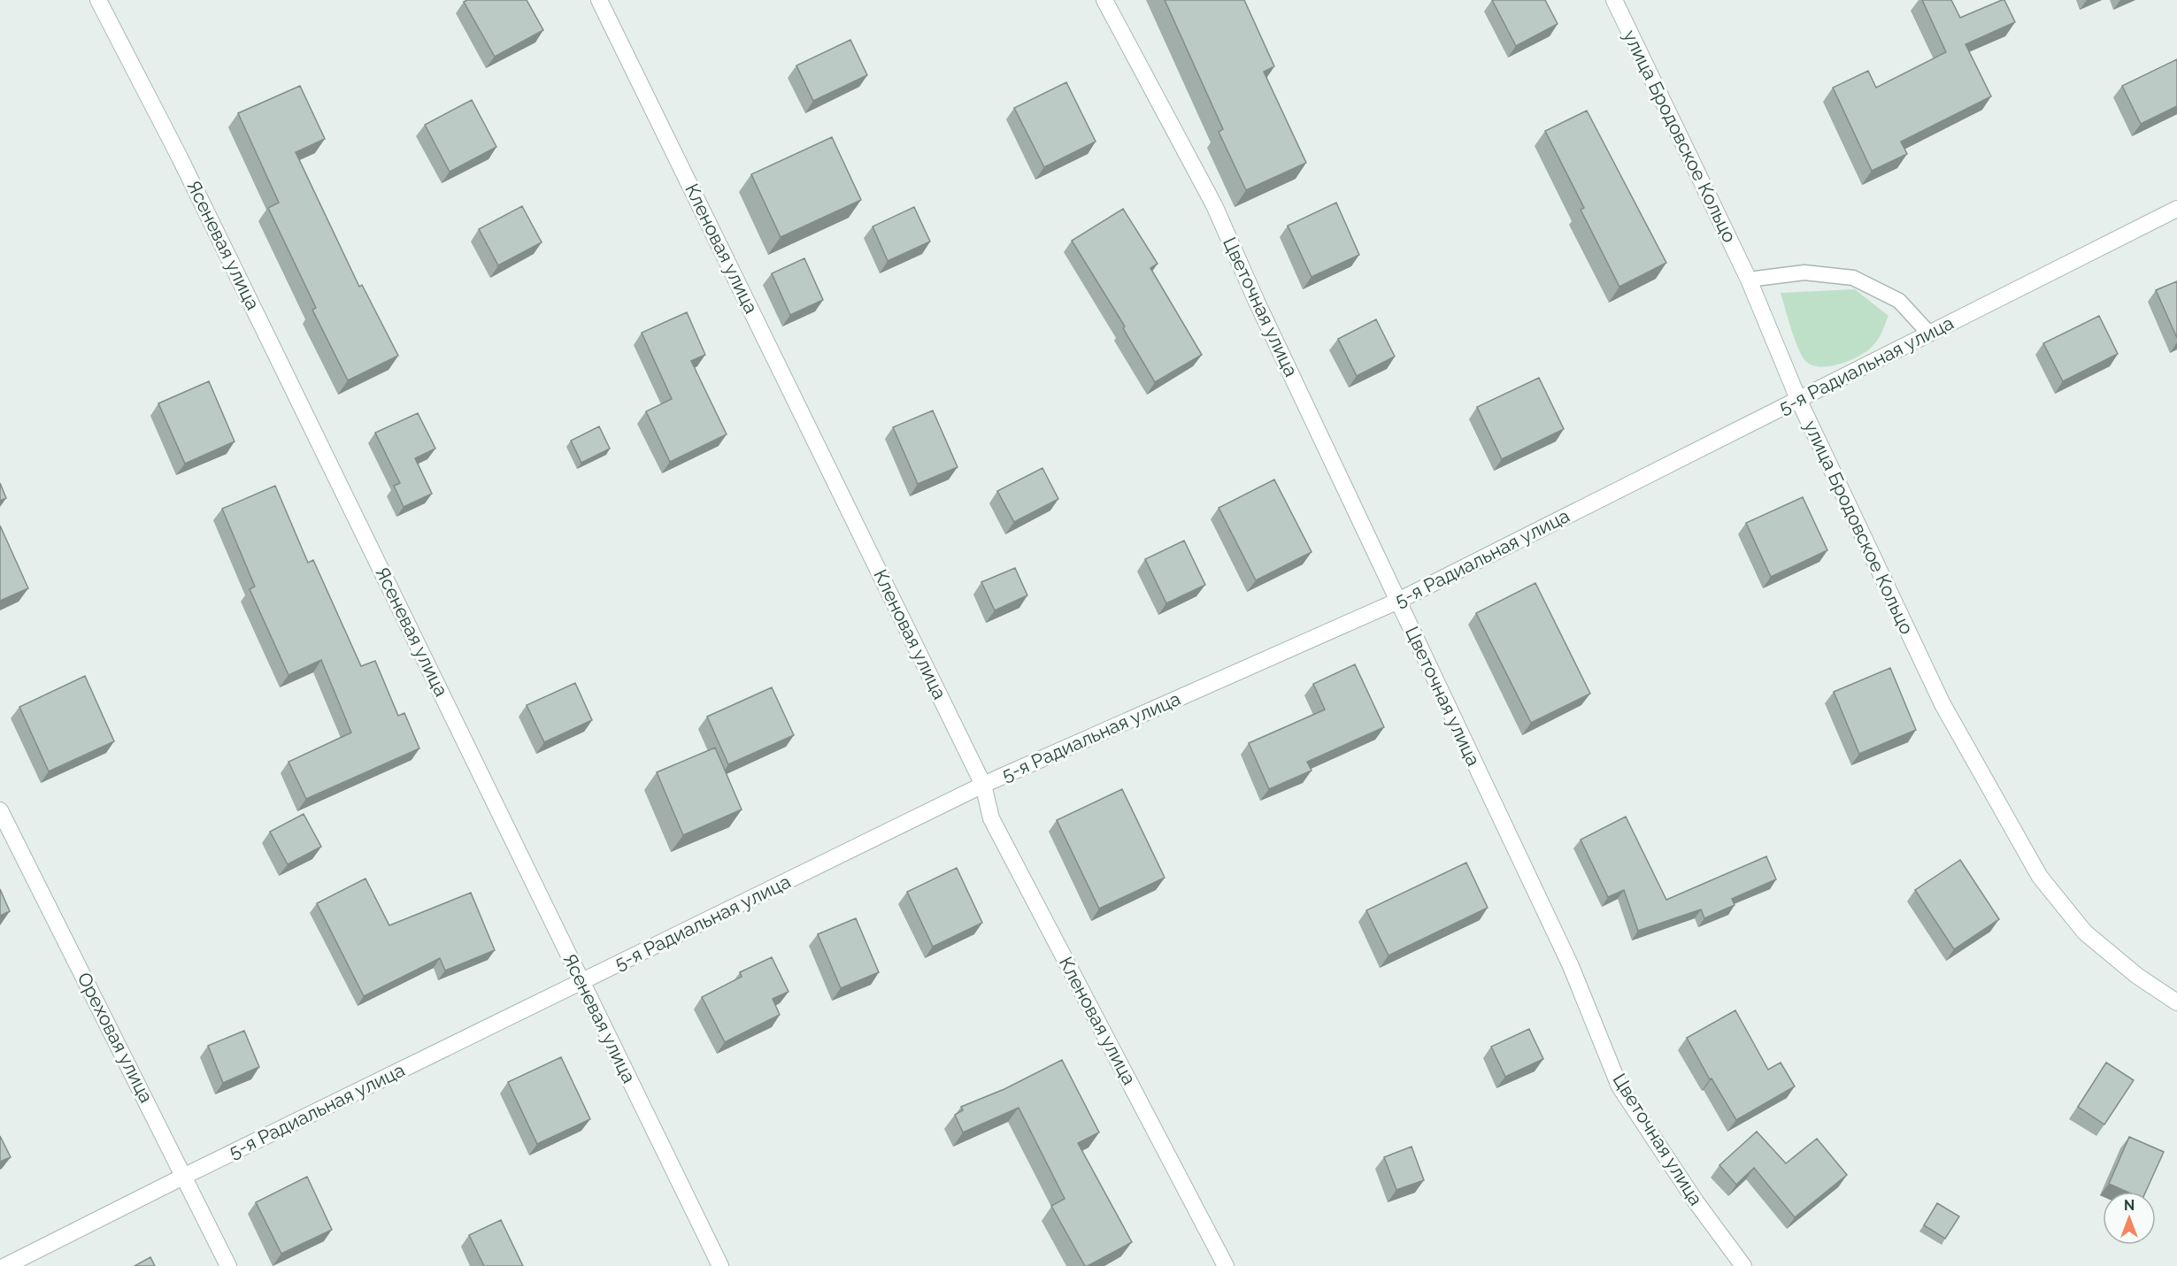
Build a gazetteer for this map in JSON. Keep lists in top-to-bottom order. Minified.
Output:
{"streets":{"street":["улица Бродовское Кольцо","Ясеневая улица","Кленовая улица","Цветочная улица","5-я Радиальная улица","Ореховая улица"]},"crossings":[["улица Бродовское Кольцо","5-я Радиальная улица"],["Ясеневая улица","5-я Радиальная улица"],["Кленовая улица","5-я Радиальная улица"],["Цветочная улица","5-я Радиальная улица"],["5-я Радиальная улица","Ореховая улица"]],"north":"top"}
